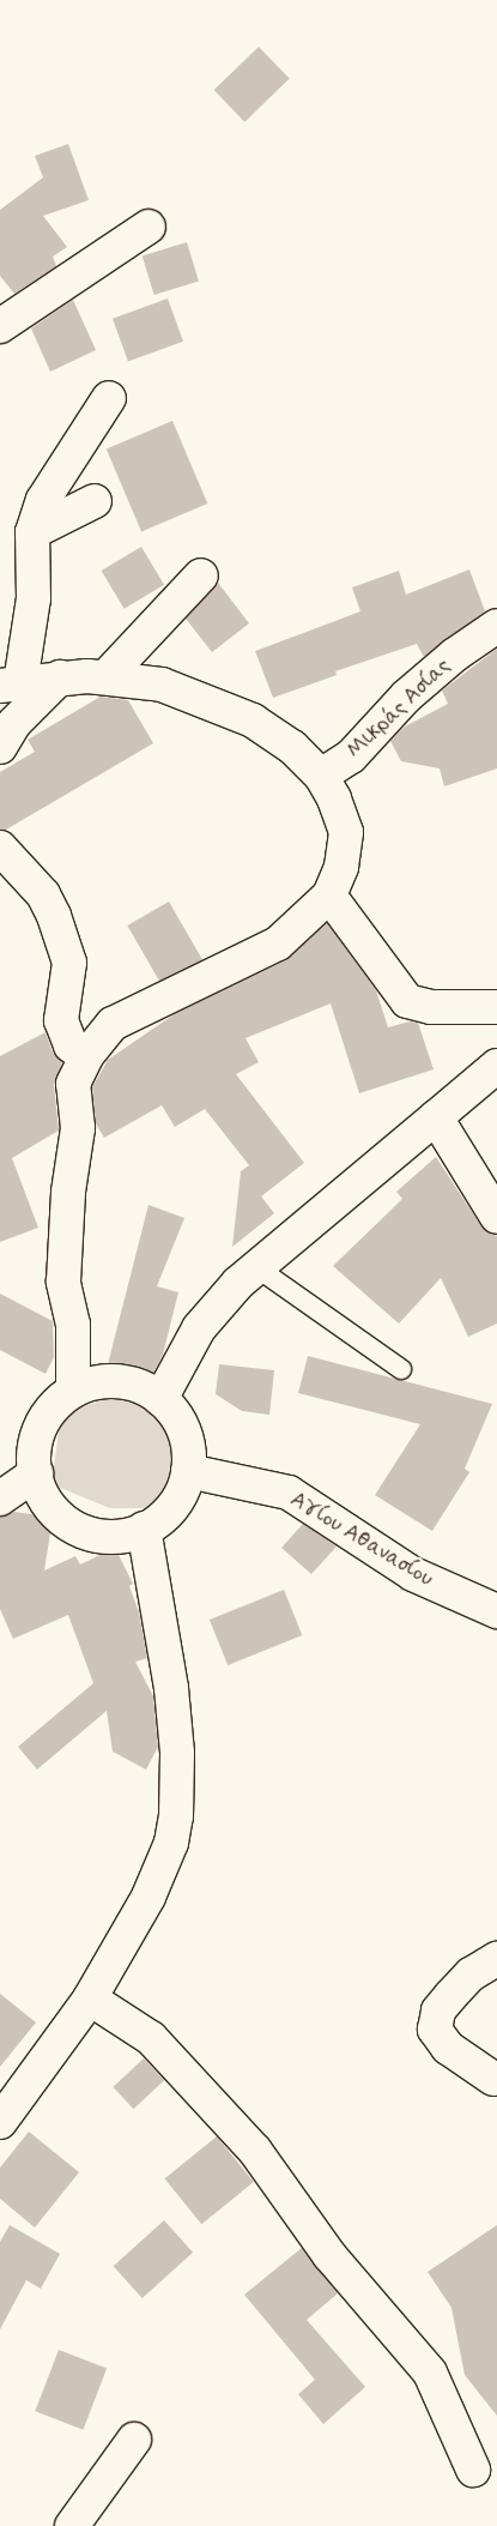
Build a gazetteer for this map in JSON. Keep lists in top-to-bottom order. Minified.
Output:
{"streets":{"street":["Μικράς Ασίας","Αγίου Αθανασίου"]}}
